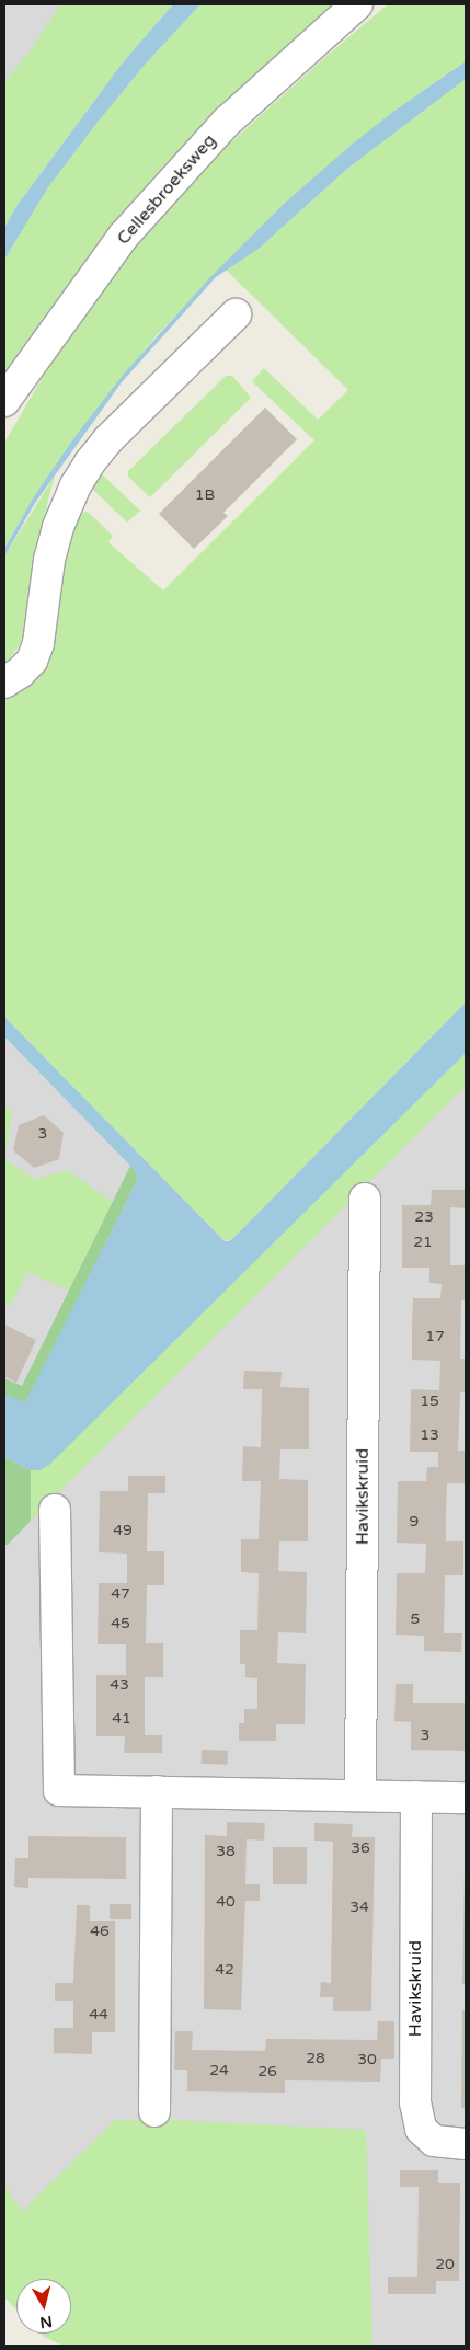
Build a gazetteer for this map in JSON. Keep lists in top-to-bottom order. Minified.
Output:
{"streets":{"street":["Cellesbroeksweg","Havikskruid"]},"house_numbers":["1B","3","23","21","17","15","13","9","49","47","5","45","43","41","3","36","38","40","34","46","42","44","28","30","24","26","20"],"north":"bottom"}
